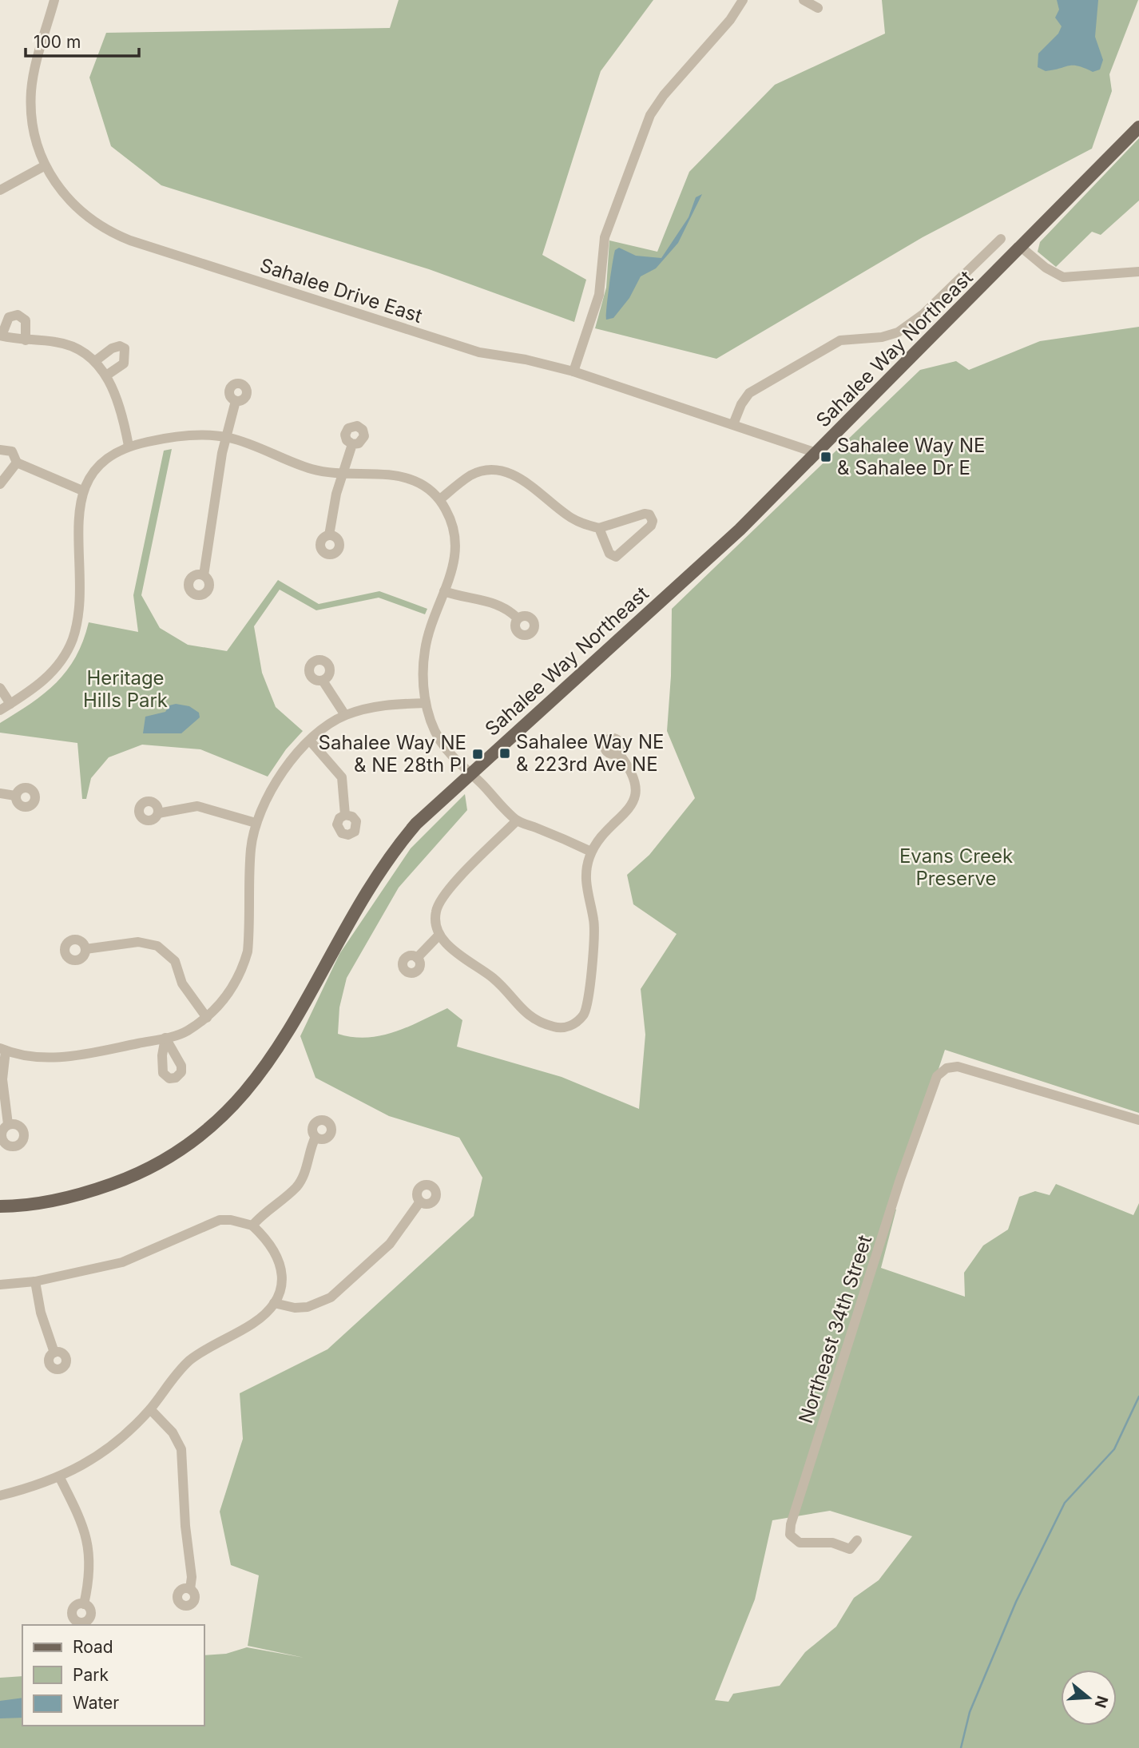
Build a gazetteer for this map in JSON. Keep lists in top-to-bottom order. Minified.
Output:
{"streets":{"main road":["Sahalee Way Northeast"],"street":["Sahalee Drive East","Northeast 34th Street"]},"crossings":[["Sahalee Drive East","Sahalee Way Northeast"]],"parks":["Heritage Hills Park","Evans Creek Preserve"],"places":{"transit":["Sahalee Way NE & Sahalee Dr E","Sahalee Way NE & 223rd Ave NE","Sahalee Way NE & NE 28th Pl"]},"legend":["Road","Park","Water"],"scale_bar":"100 m","north":"right"}
